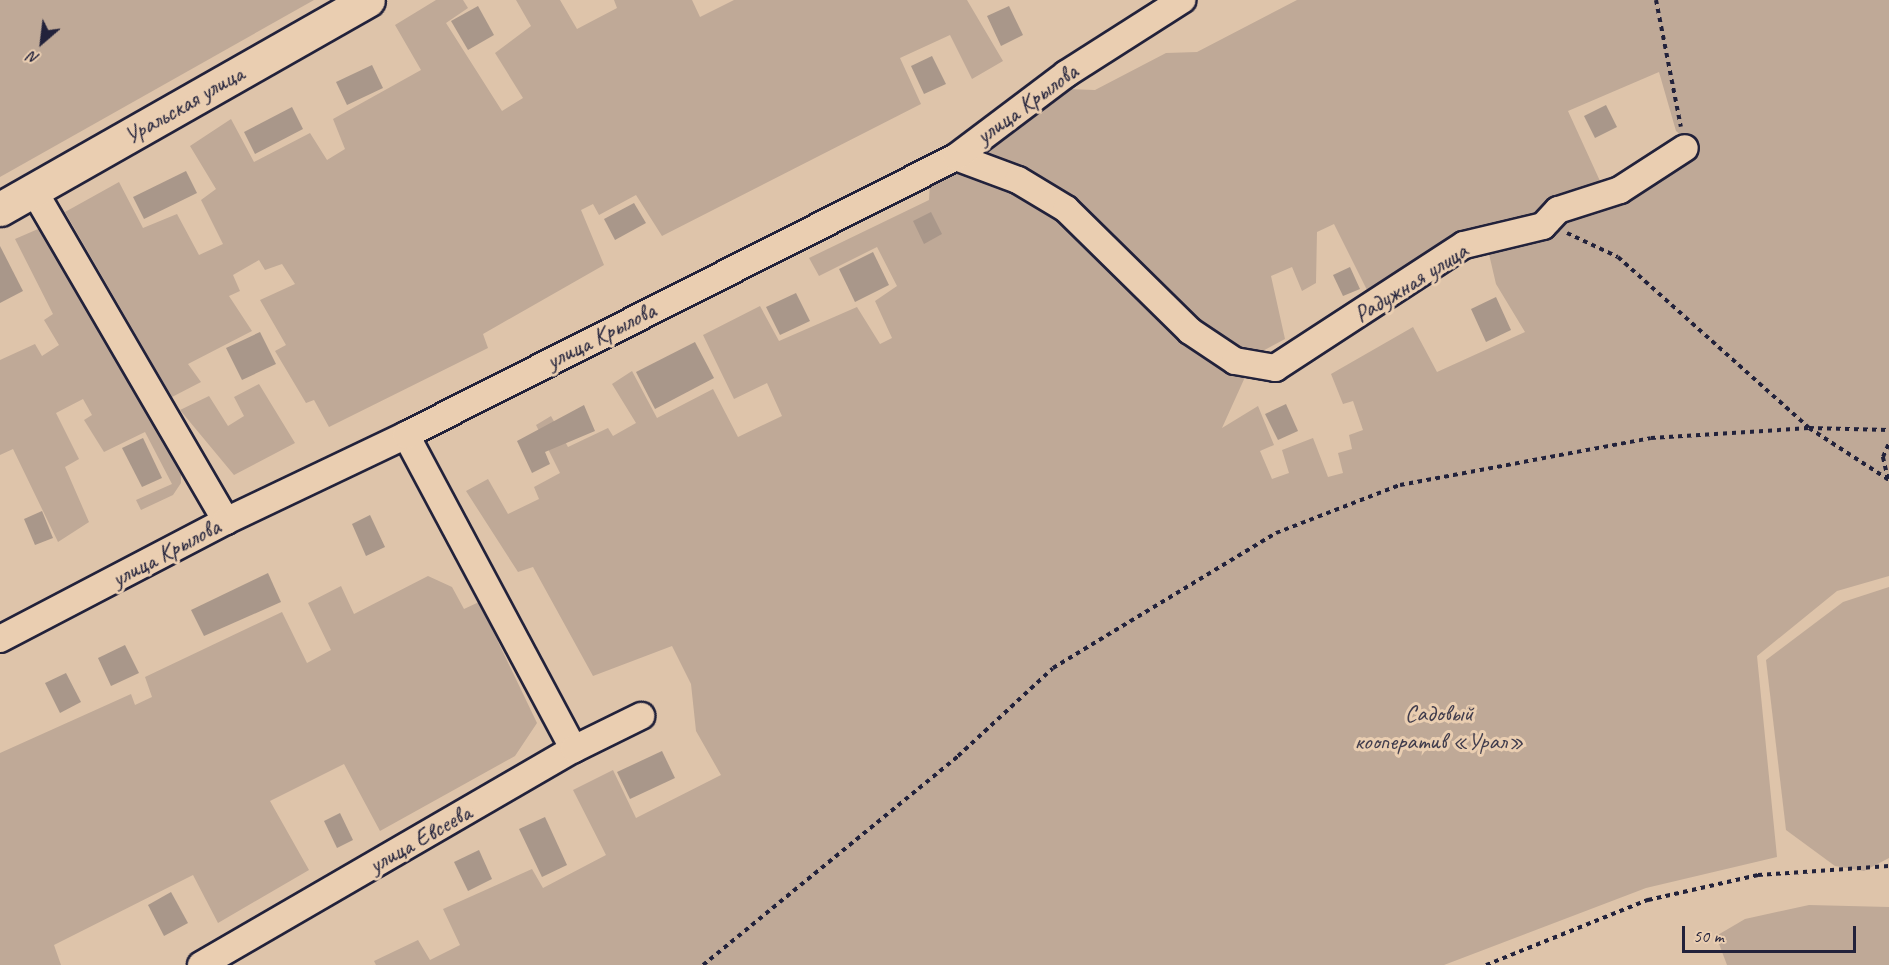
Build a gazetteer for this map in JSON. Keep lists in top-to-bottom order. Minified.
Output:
{"streets":{"main road":["Уральская улица"],"street":["улица Крылова","Радужная улица","улица Евсеева"]},"crossings":[["улица Крылова","Радужная улица"]],"parks":["Садовый кооператив «Урал»"],"scale_bar":"50 m","north":"bottom left"}
